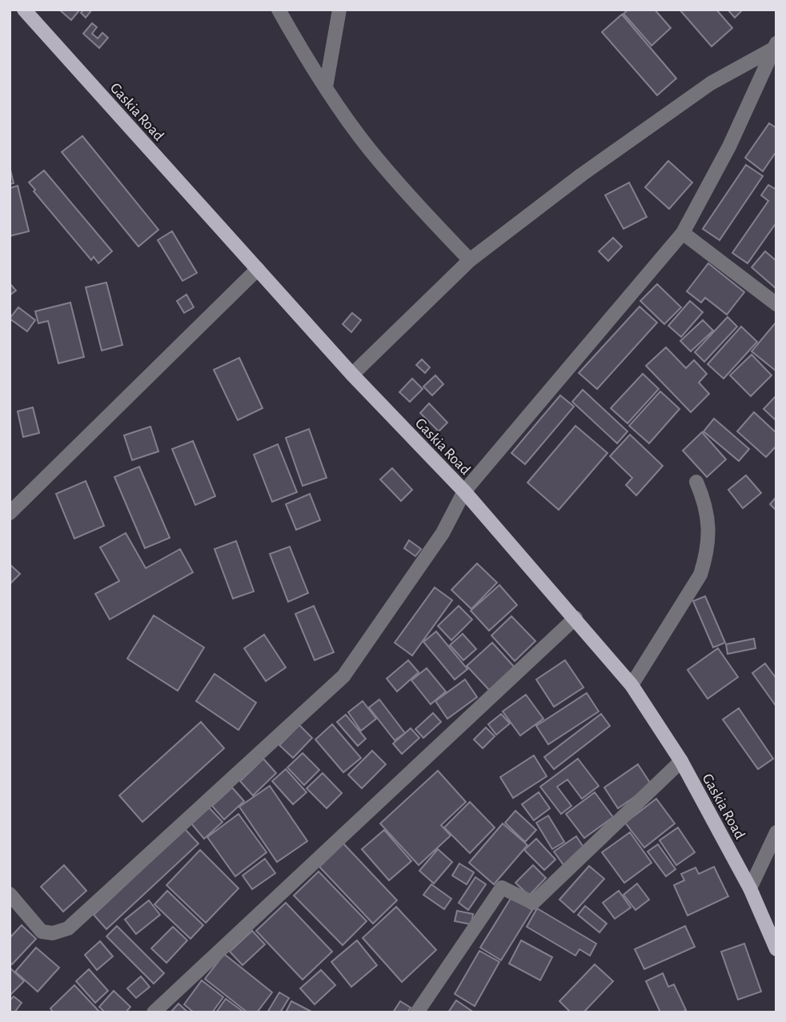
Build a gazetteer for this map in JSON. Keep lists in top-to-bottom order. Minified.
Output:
{"streets":{"main road":["Gaskia Road"]}}
